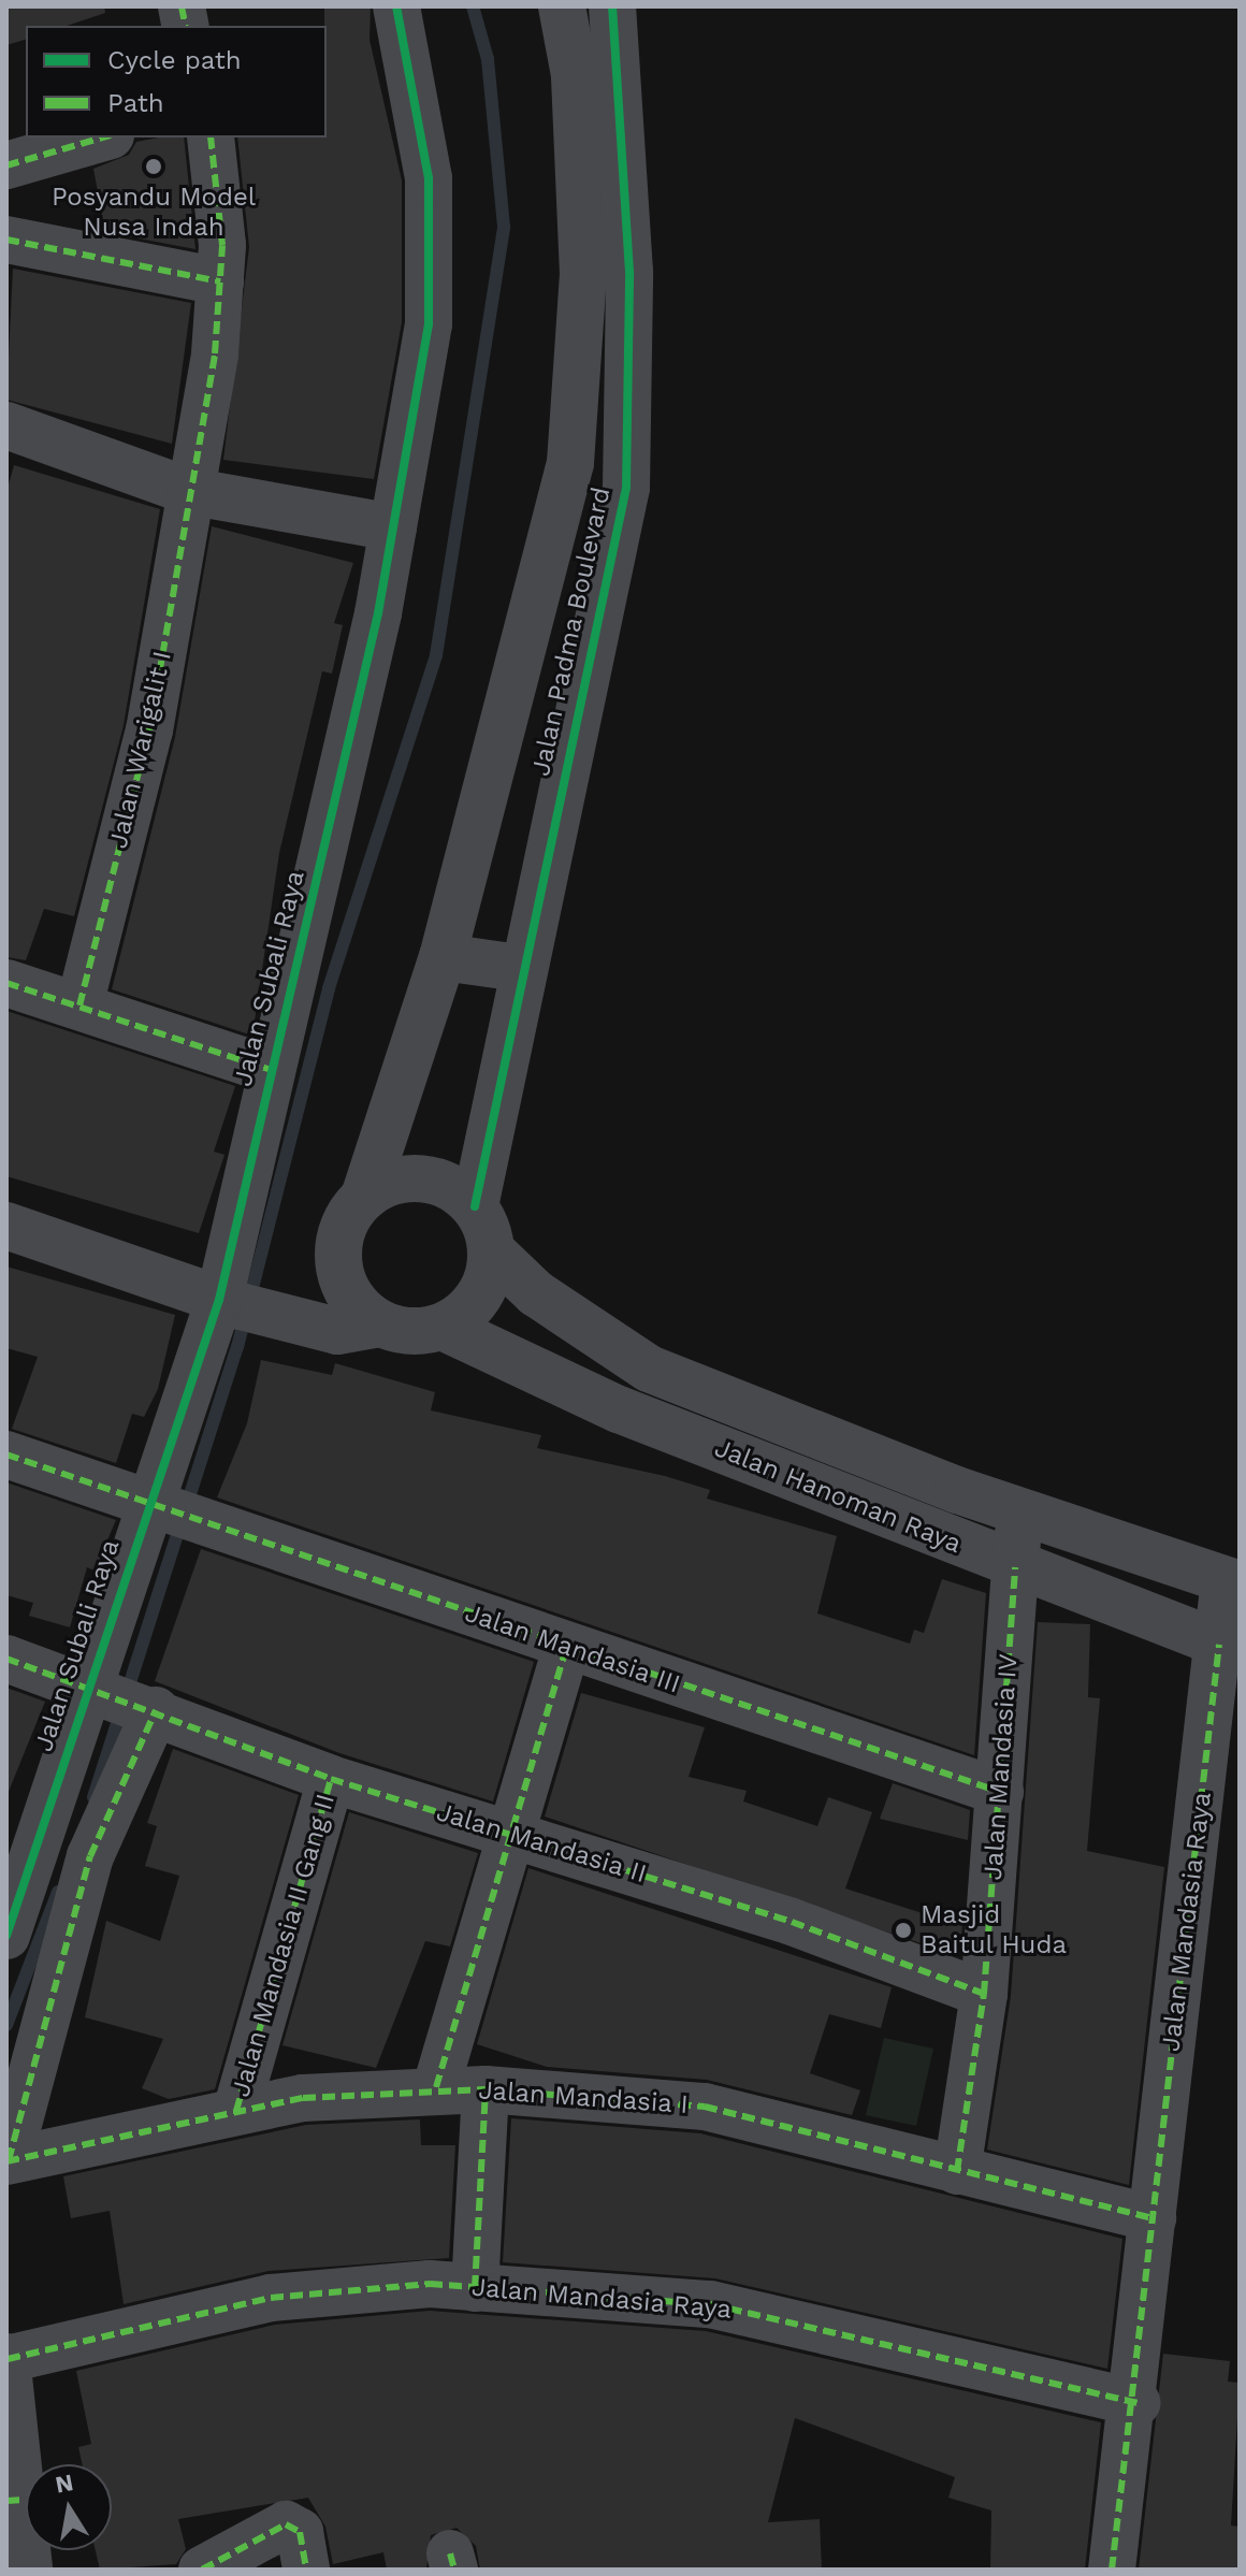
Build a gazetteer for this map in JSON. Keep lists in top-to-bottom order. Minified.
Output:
{"streets":{"street":["Jalan Padma Boulevard","Jalan Warigalit I","Jalan Subali Raya","Jalan Hanoman Raya","Jalan Mandasia III","Jalan Mandasia IV","Jalan Mandasia II","Jalan Mandasia Raya","Jalan Mandasia II Gang II","Jalan Mandasia I"]},"crossings":[["Jalan Padma Boulevard","Jalan Hanoman Raya"],["Jalan Subali Raya","Jalan Mandasia III"],["Jalan Subali Raya","Jalan Mandasia II"],["Jalan Hanoman Raya","Jalan Mandasia IV"],["Jalan Hanoman Raya","Jalan Mandasia Raya"],["Jalan Mandasia III","Jalan Mandasia IV"],["Jalan Mandasia IV","Jalan Mandasia II"],["Jalan Mandasia IV","Jalan Mandasia I"],["Jalan Mandasia II","Jalan Mandasia II Gang II"],["Jalan Mandasia Raya","Jalan Mandasia I"],["Jalan Mandasia II Gang II","Jalan Mandasia I"]],"places":["Posyandu Model Nusa Indah","Masjid Baitul Huda"],"legend":["Cycle path","Path"],"north":"top"}
